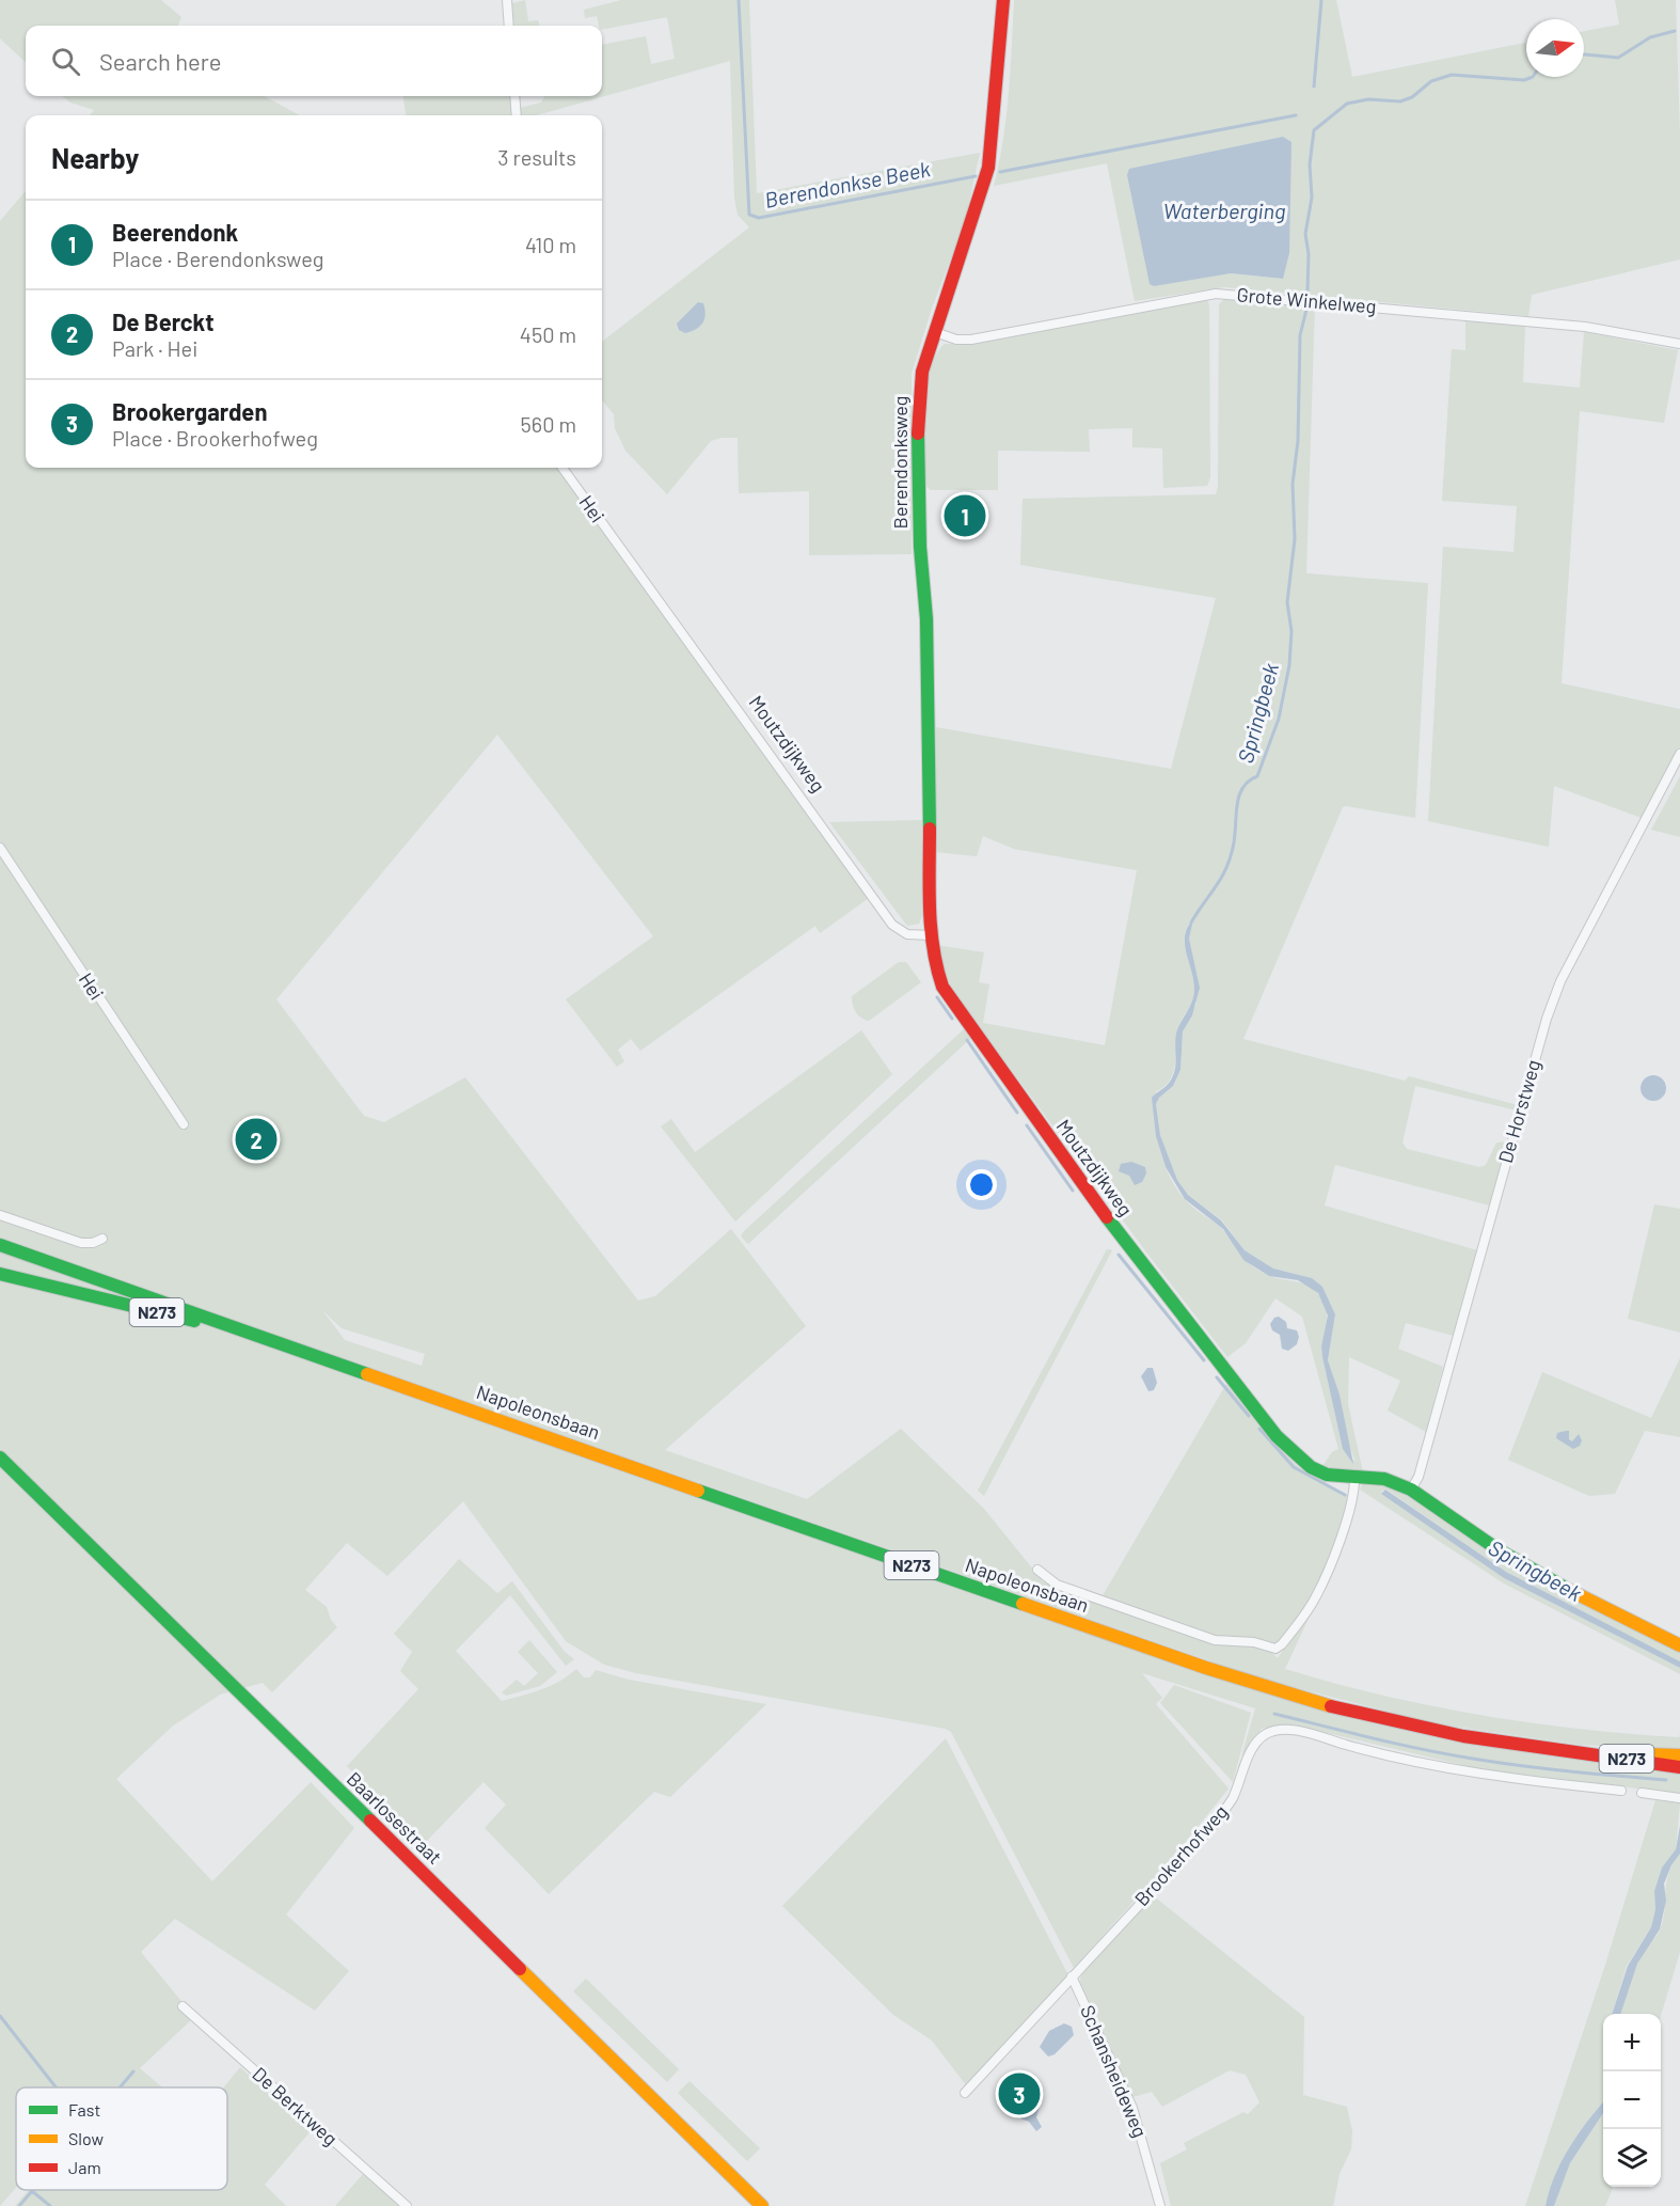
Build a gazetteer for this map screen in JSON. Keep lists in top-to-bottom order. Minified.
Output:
{"streets":{"street":["Grote Winkelweg","Berendonksweg","Hei","Moutzdijkweg","De Horstweg","N273","Napoleonsbaan","Baarlosestraat","Brookerhofweg","Schansheideweg","De Berktweg"]},"crossings":[["Grote Winkelweg","Berendonksweg"],["Berendonksweg","Moutzdijkweg"],["Hei","Moutzdijkweg"],["Moutzdijkweg","De Horstweg"],["Brookerhofweg","Schansheideweg"]],"water":["Berendonkse Beek","Waterberging","Springbeek"],"legend":["Fast","Slow","Jam"],"north":"right","page":{"search":"Search here","heading":["Nearby","3 results"],"list":[{"mark":"1","name":"Beerendonk","note":"Place · Berendonksweg","value":"410 m"},{"mark":"2","name":"De Berckt","note":"Park · Hei","value":"450 m"},{"mark":"3","name":"Brookergarden","note":"Place · Brookerhofweg","value":"560 m"}],"pins":["1","2","3"],"map_buttons":["+","−"]}}
